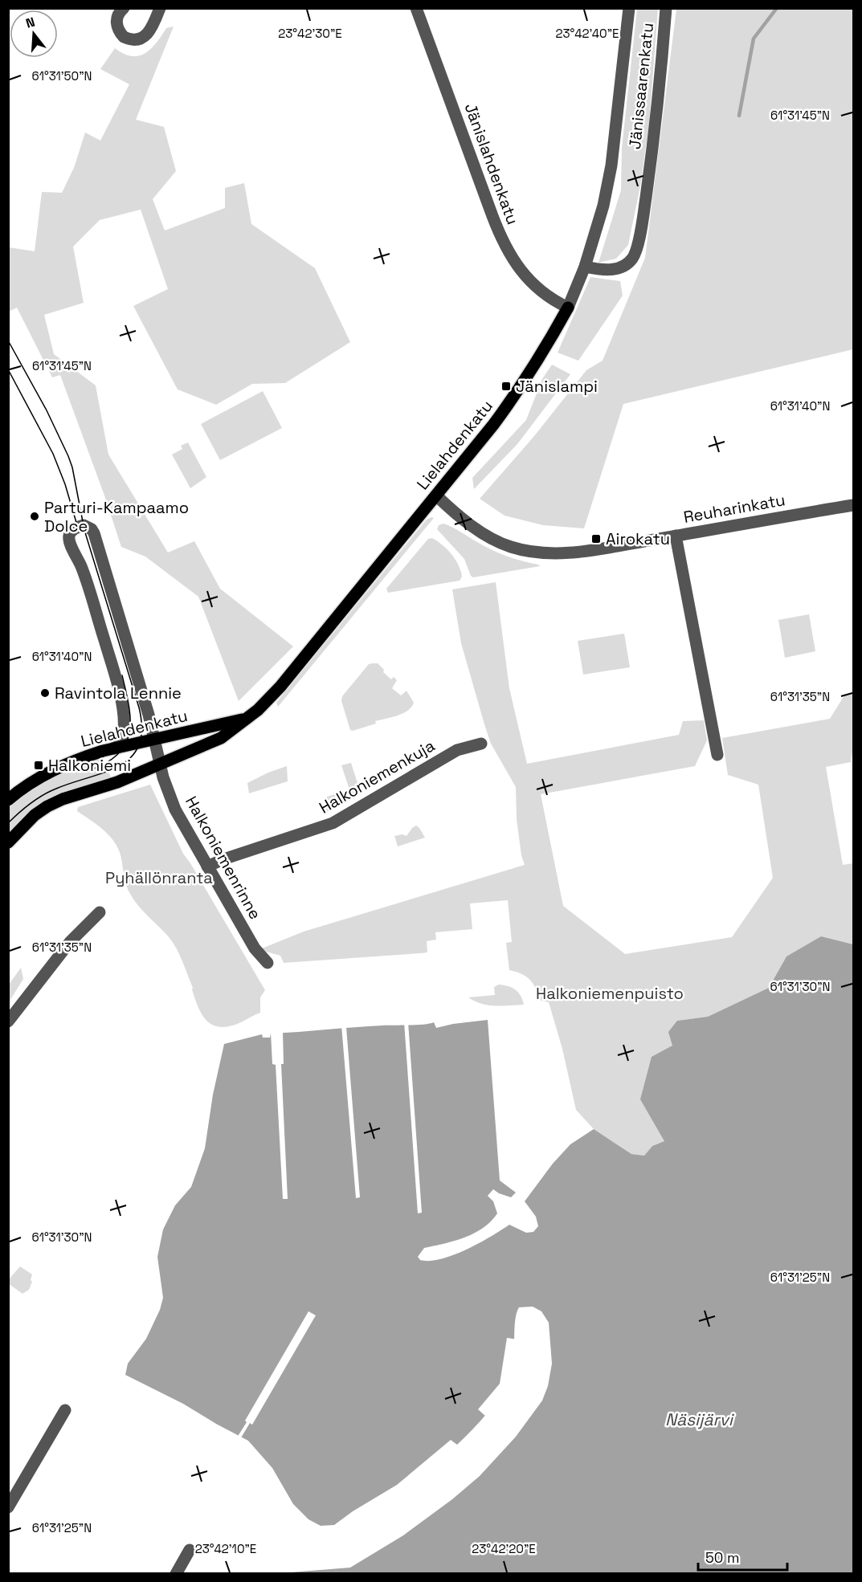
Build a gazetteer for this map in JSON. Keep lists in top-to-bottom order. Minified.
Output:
{"streets":{"main road":["Lielahdenkatu"],"street":["Jänissaarenkatu","Jänislahdenkatu","Reuharinkatu","Halkoniemenkuja","Halkoniemenrinne"]},"crossings":[["Jänissaarenkatu","Lielahdenkatu"],["Jänislahdenkatu","Lielahdenkatu"],["Lielahdenkatu","Reuharinkatu"],["Lielahdenkatu","Halkoniemenrinne"],["Halkoniemenkuja","Halkoniemenrinne"]],"water":["Näsijärvi"],"parks":["Pyhällönranta","Halkoniemenpuisto"],"places":{"transit":["Jänislampi","Airokatu","Halkoniemi"],"other":["Parturi-Kampaamo Dolce","Ravintola Lennie"]},"scale_bar":"50 m","north":"top","coordinates":["23°42'30\"E","23°42'40\"E","61°31'50\"N","61°31'45\"N","61°31'40\"N","61°31'35\"N","61°31'30\"N","61°31'25\"N","23°42'10\"E","23°42'20\"E"]}
